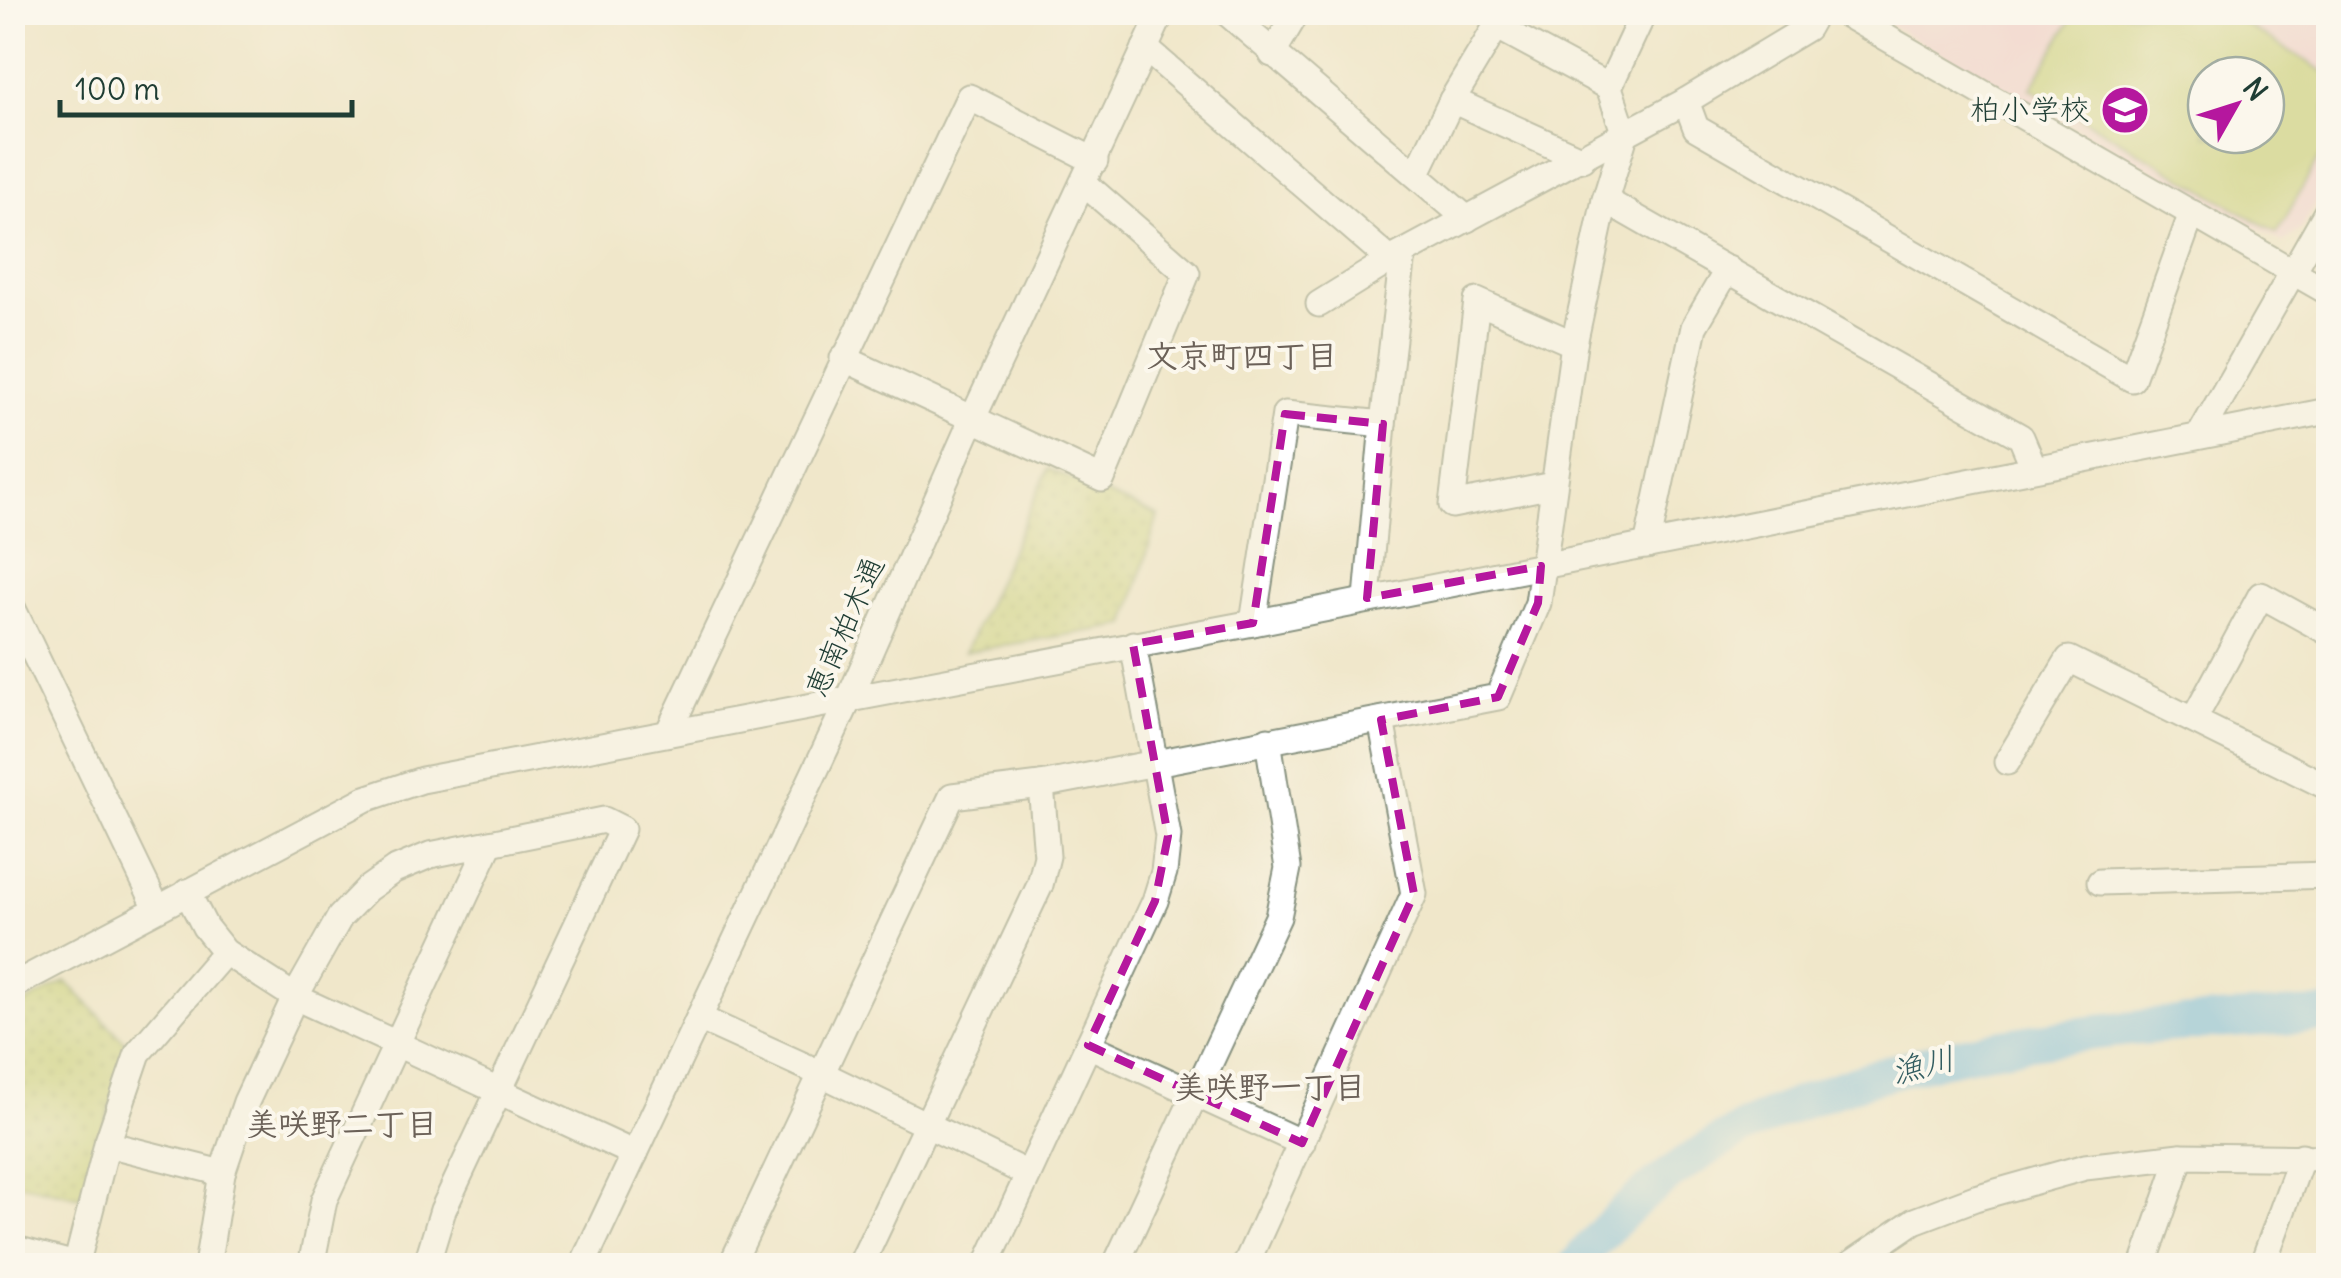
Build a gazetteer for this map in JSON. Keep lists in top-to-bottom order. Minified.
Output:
{"streets":{"street":["恵南柏木通"]},"districts":["文京町四丁目","美咲野一丁目","美咲野二丁目"],"water":["漁川"],"places":{"school or university":["柏小学校"]},"scale_bar":"100 m","north":"top right"}
